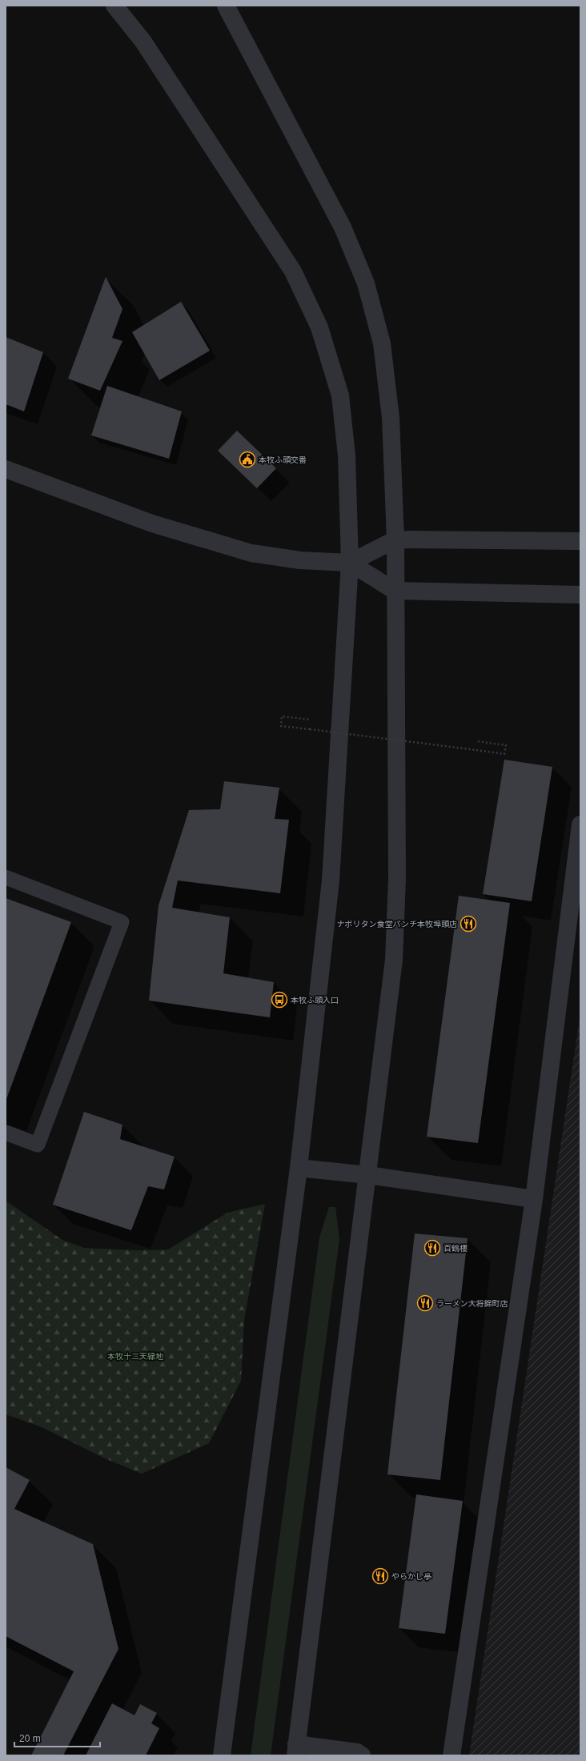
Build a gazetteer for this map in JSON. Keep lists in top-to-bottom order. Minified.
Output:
{"parks":["本牧十二天緑地"],"places":{"public building":["本牧ふ頭交番"],"restaurant":["ナポリタン食堂パンチ本牧埠頭店","百鶴樓","ラーメン大将錦町店","やらかし亭"],"bus stop":["本牧ふ頭入口"]},"scale_bar":"20 m"}
